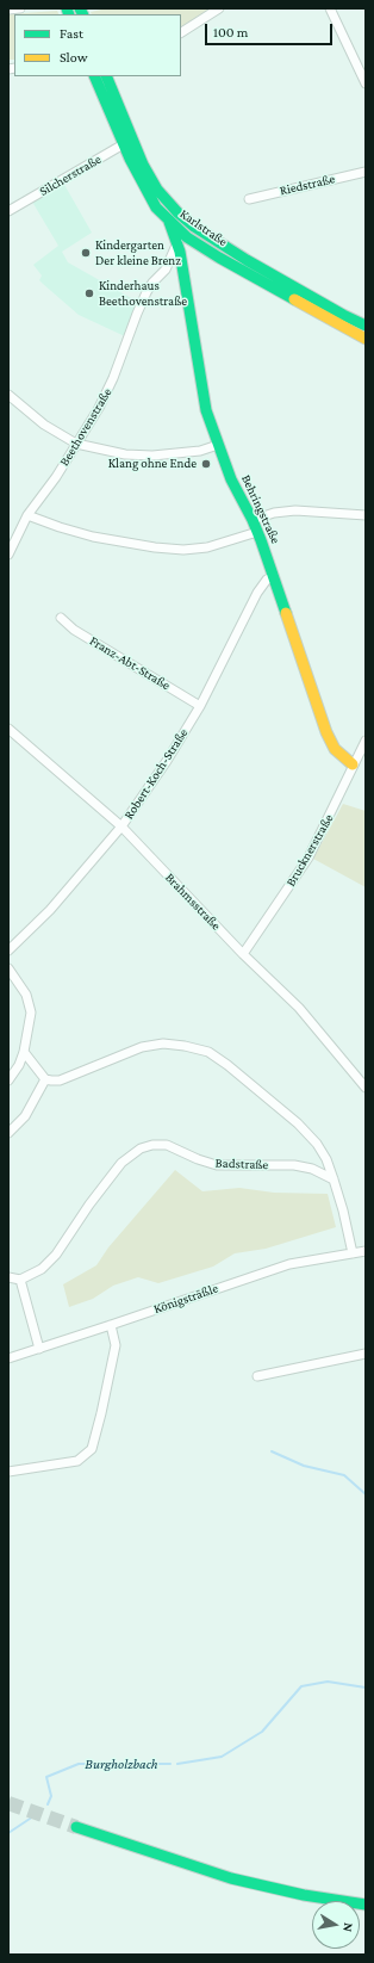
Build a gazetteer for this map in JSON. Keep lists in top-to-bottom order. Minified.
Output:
{"streets":{"main road":["Karlstraße","Behringstraße"],"street":["Silcherstraße","Riedstraße","Beethovenstraße","Franz-Abt-Straße","Robert-Koch-Straße","Brucknerstraße","Brahmsstraße","Badstraße","Königsträßle"]},"crossings":[["Silcherstraße","Karlstraße"],["Karlstraße","Behringstraße"],["Beethovenstraße","Behringstraße"],["Behringstraße","Robert-Koch-Straße"],["Behringstraße","Brucknerstraße"],["Franz-Abt-Straße","Robert-Koch-Straße"],["Robert-Koch-Straße","Brahmsstraße"],["Brucknerstraße","Brahmsstraße"]],"water":["Burgholzbach"],"places":["Kindergarten Der kleine Brenz","Kinderhaus Beethovenstraße","Klang ohne Ende"],"legend":["Fast","Slow"],"scale_bar":"100 m","north":"right"}
